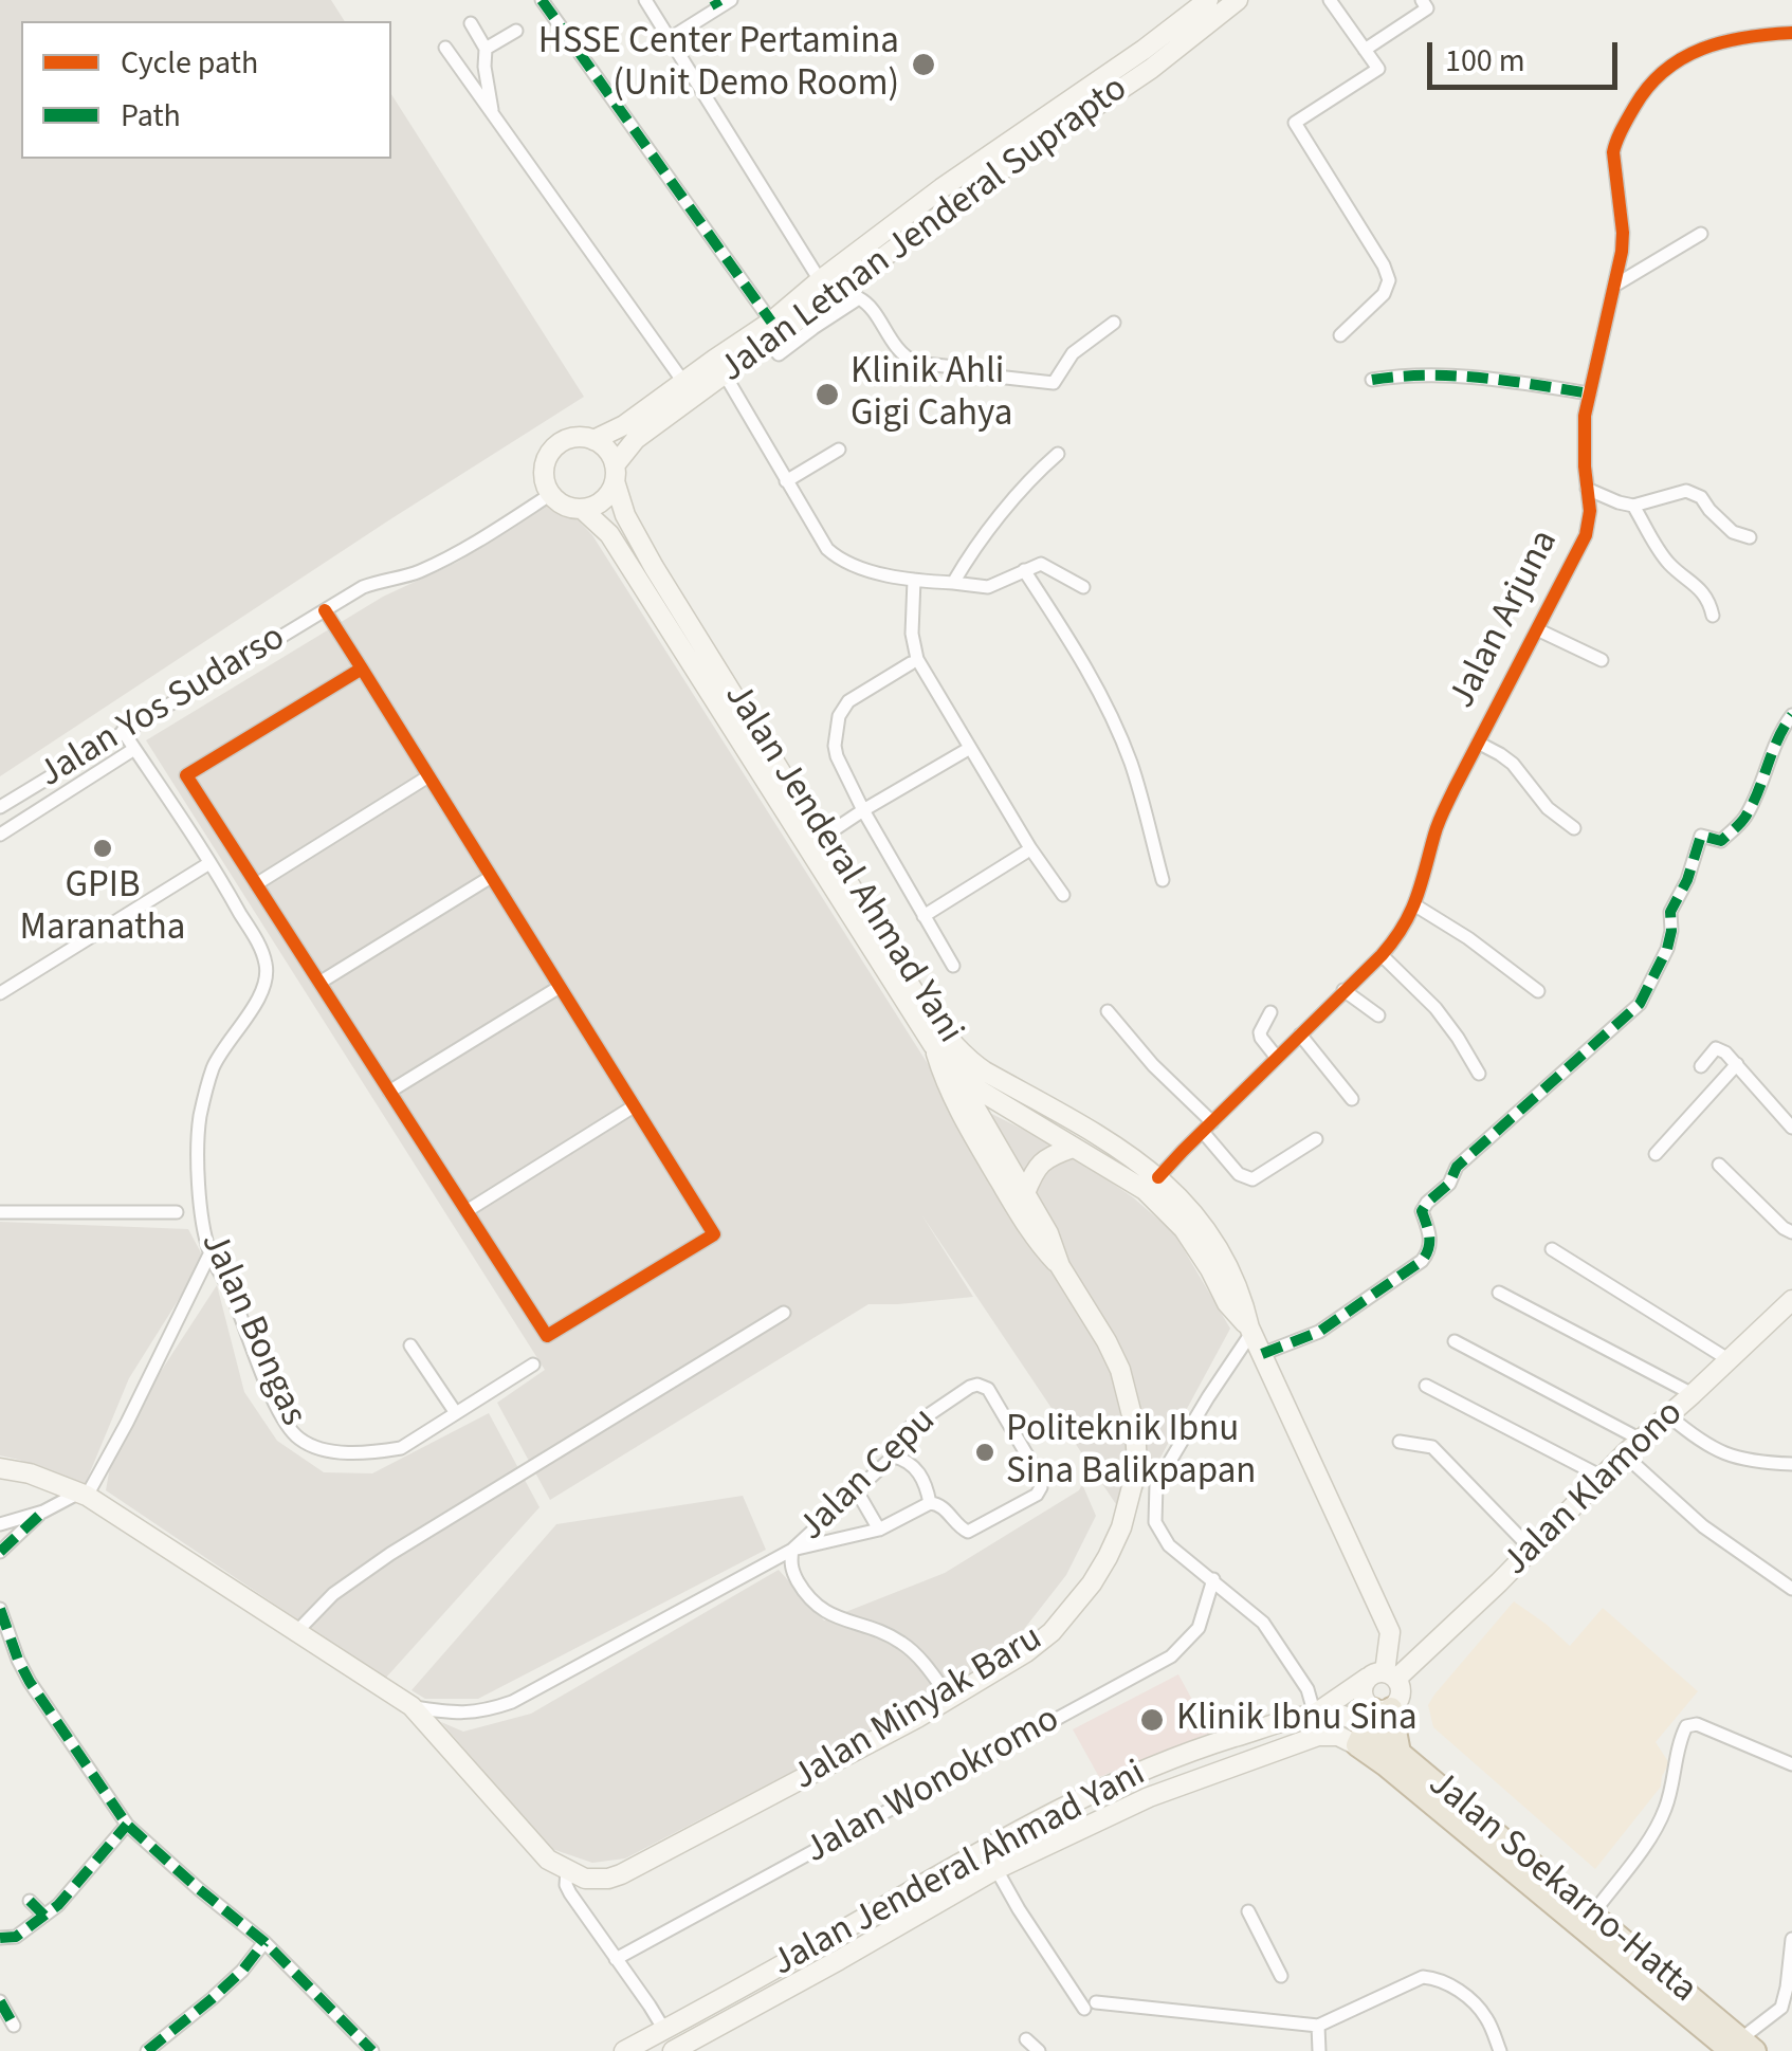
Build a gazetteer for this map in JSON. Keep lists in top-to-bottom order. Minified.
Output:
{"streets":{"highway":["Jalan Soekarno-Hatta"],"main road":["Jalan Letnan Jenderal Suprapto","Jalan Jenderal Ahmad Yani","Jalan Klamono","Jalan Minyak Baru"],"street":["Jalan Arjuna","Jalan Yos Sudarso","Jalan Bongas","Jalan Cepu","Jalan Wonokromo"]},"crossings":[["Jalan Letnan Jenderal Suprapto","Jalan Yos Sudarso"],["Jalan Letnan Jenderal Suprapto","Jalan Jenderal Ahmad Yani"],["Jalan Arjuna","Jalan Jenderal Ahmad Yani"],["Jalan Yos Sudarso","Jalan Jenderal Ahmad Yani"],["Jalan Jenderal Ahmad Yani","Jalan Klamono"],["Jalan Jenderal Ahmad Yani","Jalan Minyak Baru"]],"places":["HSSE Center Pertamina (Unit Demo Room)","Klinik Ahli Gigi Cahya","GPIB Maranatha","Politeknik Ibnu Sina Balikpapan","Klinik Ibnu Sina"],"legend":["Cycle path","Path"],"scale_bar":"100 m"}
